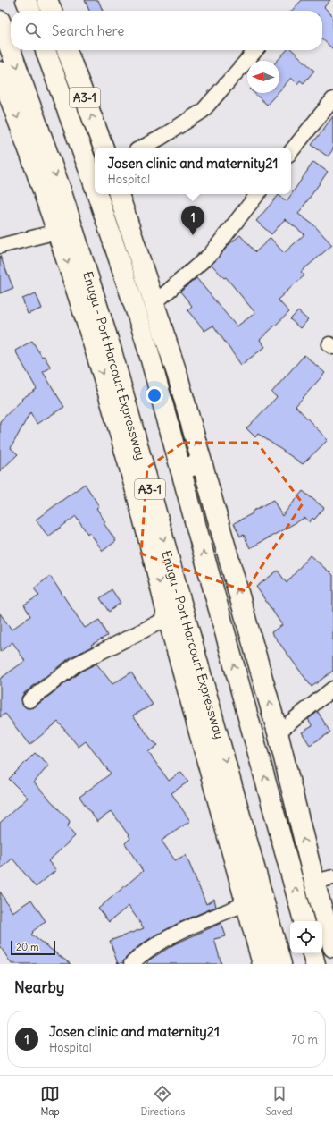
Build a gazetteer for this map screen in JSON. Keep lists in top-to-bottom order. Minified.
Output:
{"streets":{"main road":["A3-1","Enugu - Port Harcourt Expressway"]},"scale_bar":"20 m","north":"left","page":{"search":"Search here","popup":["Josen clinic and maternity21","Hospital"],"pins":"1","scale":"20 m","heading":"Nearby","list":[{"mark":"1","name":"Josen clinic and maternity21","note":"Hospital","value":"70 m"}],"nav":["Map","Directions","Saved"]}}
